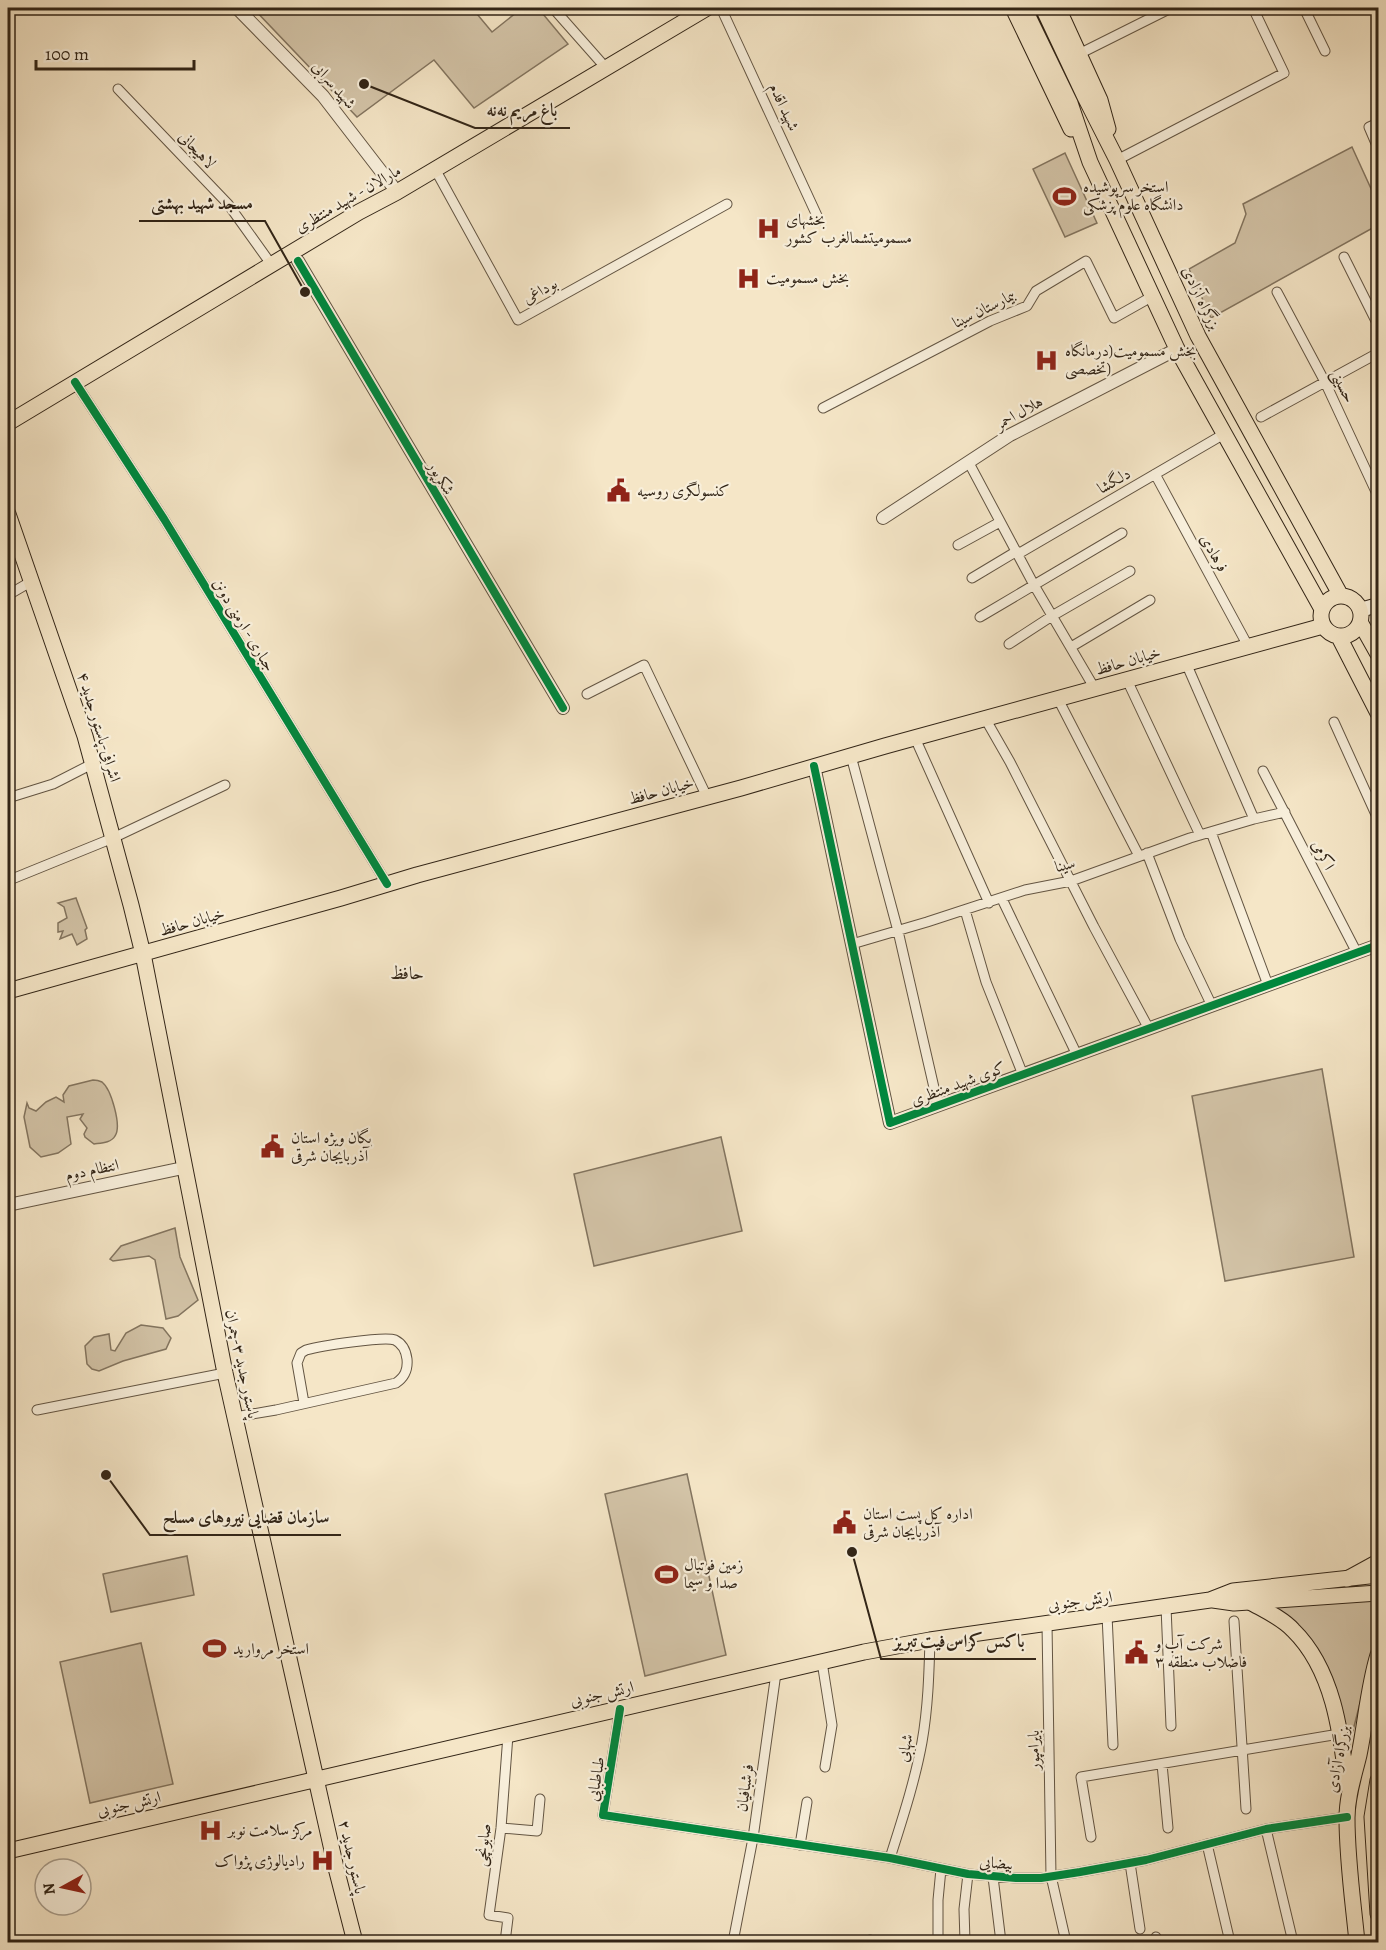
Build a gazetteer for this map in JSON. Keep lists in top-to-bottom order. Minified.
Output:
{"streets":{"main road":["مارالان - شهید منتظری","بزرگراه آزادی","خیابان حافظ","اشرافی-پاستور جدید ۴","پاستور جدید ۳-چمران","ارتش جنوبی","پاستور جدید ۲"],"street":["شهید سرابی","شهید اقدم","لاهیجانی","بوداغی","بیمارستان سینا","حسینی","هلال احمر","شکرپور","دلگشا","فرهادی","جباری - ارمنی دونن","اکرمی","سینا","کوی شهید منتظری","انتظام دوم","شهابی","بایرامپور","طباطبایی","فرشبافیان","صابونچی","بیضایی"]},"crossings":[["شهید سرابی","مارالان - شهید منتظری"],["لاهیجانی","مارالان - شهید منتظری"],["مارالان - شهید منتظری","بوداغی"],["مارالان - شهید منتظری","جباری - ارمنی دونن"],["بزرگراه آزادی","خیابان حافظ"],["بزرگراه آزادی","بیضایی"],["دلگشا","فرهادی"],["فرهادی","خیابان حافظ"],["جباری - ارمنی دونن","خیابان حافظ"],["خیابان حافظ","اشرافی-پاستور جدید ۴"],["خیابان حافظ","کوی شهید منتظری"],["خیابان حافظ","پاستور جدید ۳-چمران"],["اشرافی-پاستور جدید ۴","پاستور جدید ۳-چمران"],["اکرمی","سینا"],["اکرمی","کوی شهید منتظری"],["سینا","کوی شهید منتظری"],["انتظام دوم","پاستور جدید ۳-چمران"],["پاستور جدید ۳-چمران","ارتش جنوبی"],["پاستور جدید ۳-چمران","پاستور جدید ۲"],["ارتش جنوبی","شهابی"],["ارتش جنوبی","بایرامپور"],["ارتش جنوبی","طباطبایی"],["ارتش جنوبی","فرشبافیان"],["ارتش جنوبی","صابونچی"],["ارتش جنوبی","پاستور جدید ۲"],["شهابی","بیضایی"],["بایرامپور","بیضایی"],["طباطبایی","بیضایی"],["فرشبافیان","بیضایی"]],"districts":["حافظ"],"places":{"other":["باغ مریم نه‌نه","مسجد شهید بهشتی","سازمان قضایی نیروهای مسلح","باکس کراس‌فیت تبریز"],"sports":["استخر سرپوشیده دانشگاه علوم پزشکی","زمین فوتبال صدا و سیما","استخر مروارید"],"hospital":["بخشهای مسمومیتشمالغرب کشور","بخش مسمومیت","بخش مسمومیت(درمانگاه تخصصی)","مرکز سلامت نوبر","رادیالوژی پژواک"],"public building":["کنسولگری روسیه","یگان ویژه استان آذربایجان شرقی","اداره کل پست استان آذربایجان شرقی","شرکت آب و فاضلاب منطقه ۳"]},"scale_bar":"100 m","north":"left"}
